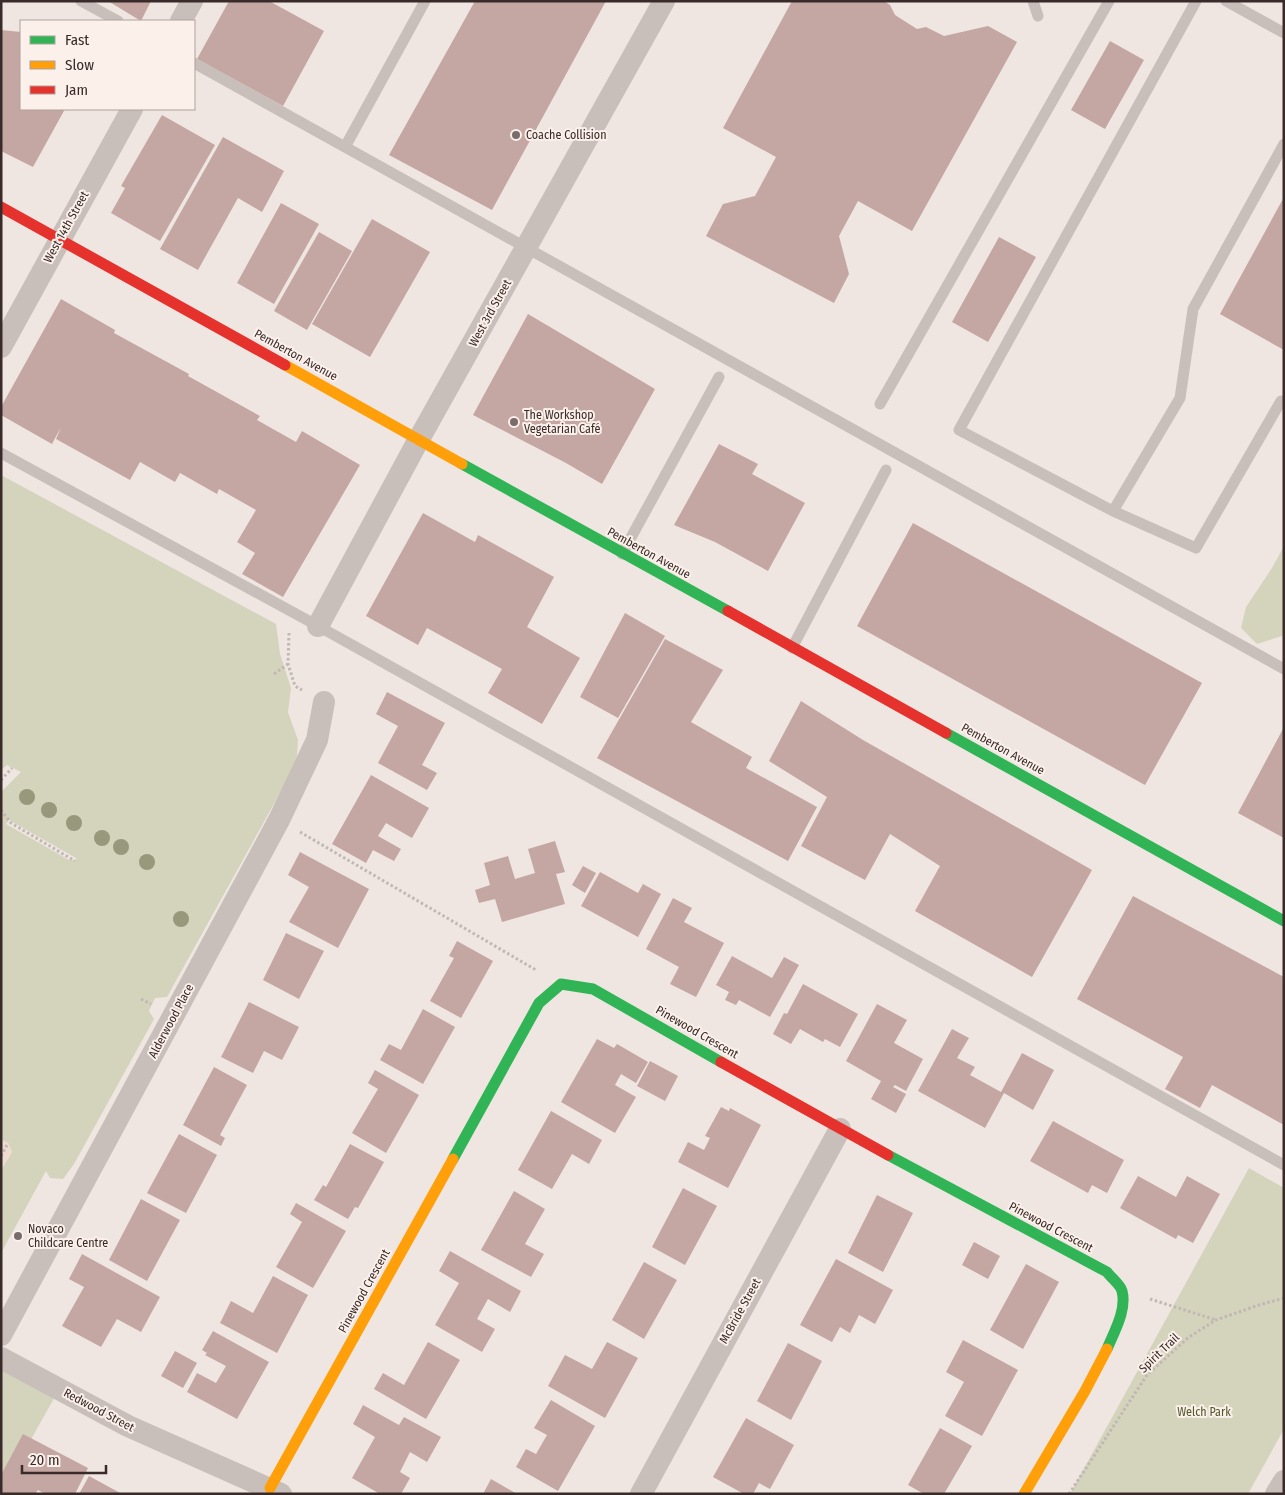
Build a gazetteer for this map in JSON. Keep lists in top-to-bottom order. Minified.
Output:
{"streets":{"street":["West 14th Street","West 3rd Street","Pemberton Avenue","Alderwood Place","Pinewood Crescent","McBride Street","Redwood Street"],"path":["Spirit Trail"]},"crossings":[["West 14th Street","Pemberton Avenue"],["West 3rd Street","Pemberton Avenue"],["Pinewood Crescent","McBride Street"],["Pinewood Crescent","Redwood Street"]],"parks":["Welch Park"],"places":["Coache Collision","The Workshop Vegetarian Café","Novaco Childcare Centre"],"legend":["Fast","Slow","Jam"],"scale_bar":"20 m"}
